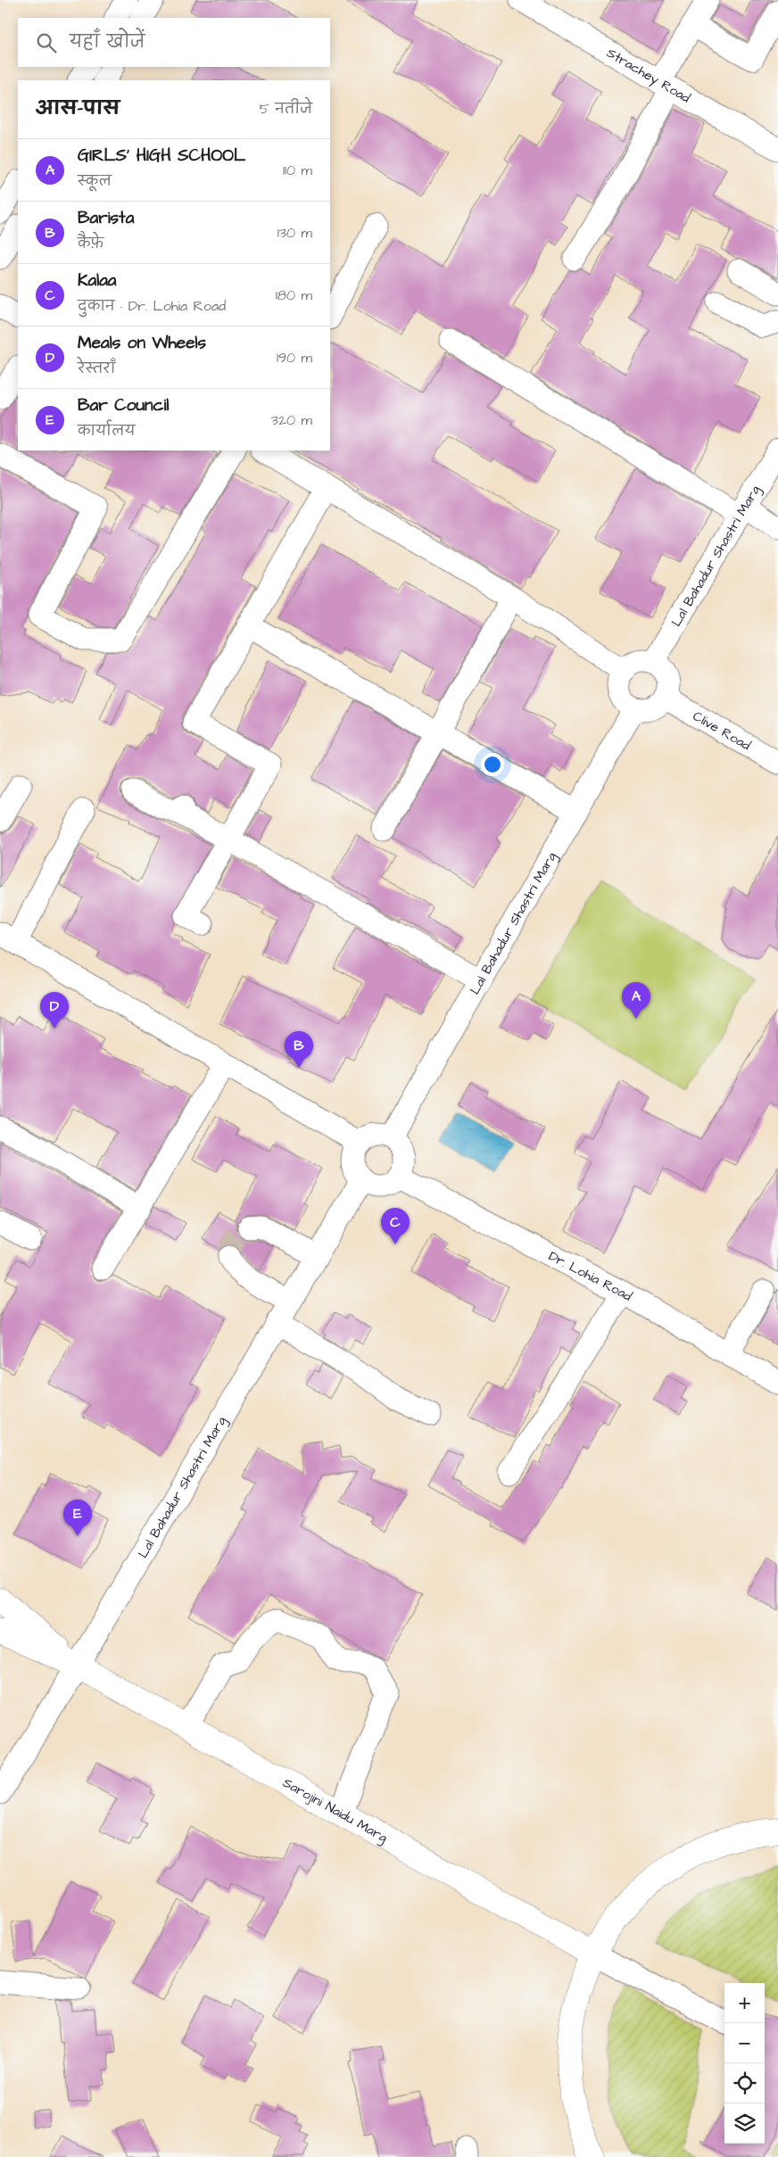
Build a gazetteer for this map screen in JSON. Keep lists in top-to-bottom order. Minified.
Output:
{"streets":{"main road":["Sarojini Naidu Marg"],"street":["Strachey Road","Lal Bahadur Shastri Marg","Clive Road","Dr. Lohia Road"]},"crossings":[["Lal Bahadur Shastri Marg","Clive Road"],["Lal Bahadur Shastri Marg","Dr. Lohia Road"],["Lal Bahadur Shastri Marg","Sarojini Naidu Marg"]],"page":{"search":"यहाँ खोजें","heading":["आस-पास","5 नतीजे"],"list":[{"mark":"A","name":"GIRLS' HIGH SCHOOL","note":"स्कूल","value":"110 m"},{"mark":"B","name":"Barista","note":"कैफ़े","value":"130 m"},{"mark":"C","name":"Kalaa","note":"दुकान · Dr. Lohia Road","value":"180 m"},{"mark":"D","name":"Meals on Wheels","note":"रेस्तराँ","value":"190 m"},{"mark":"E","name":"Bar Council","note":"कार्यालय","value":"320 m"}],"pins":["A","D","B","C","E"],"map_buttons":["+","−"]}}
